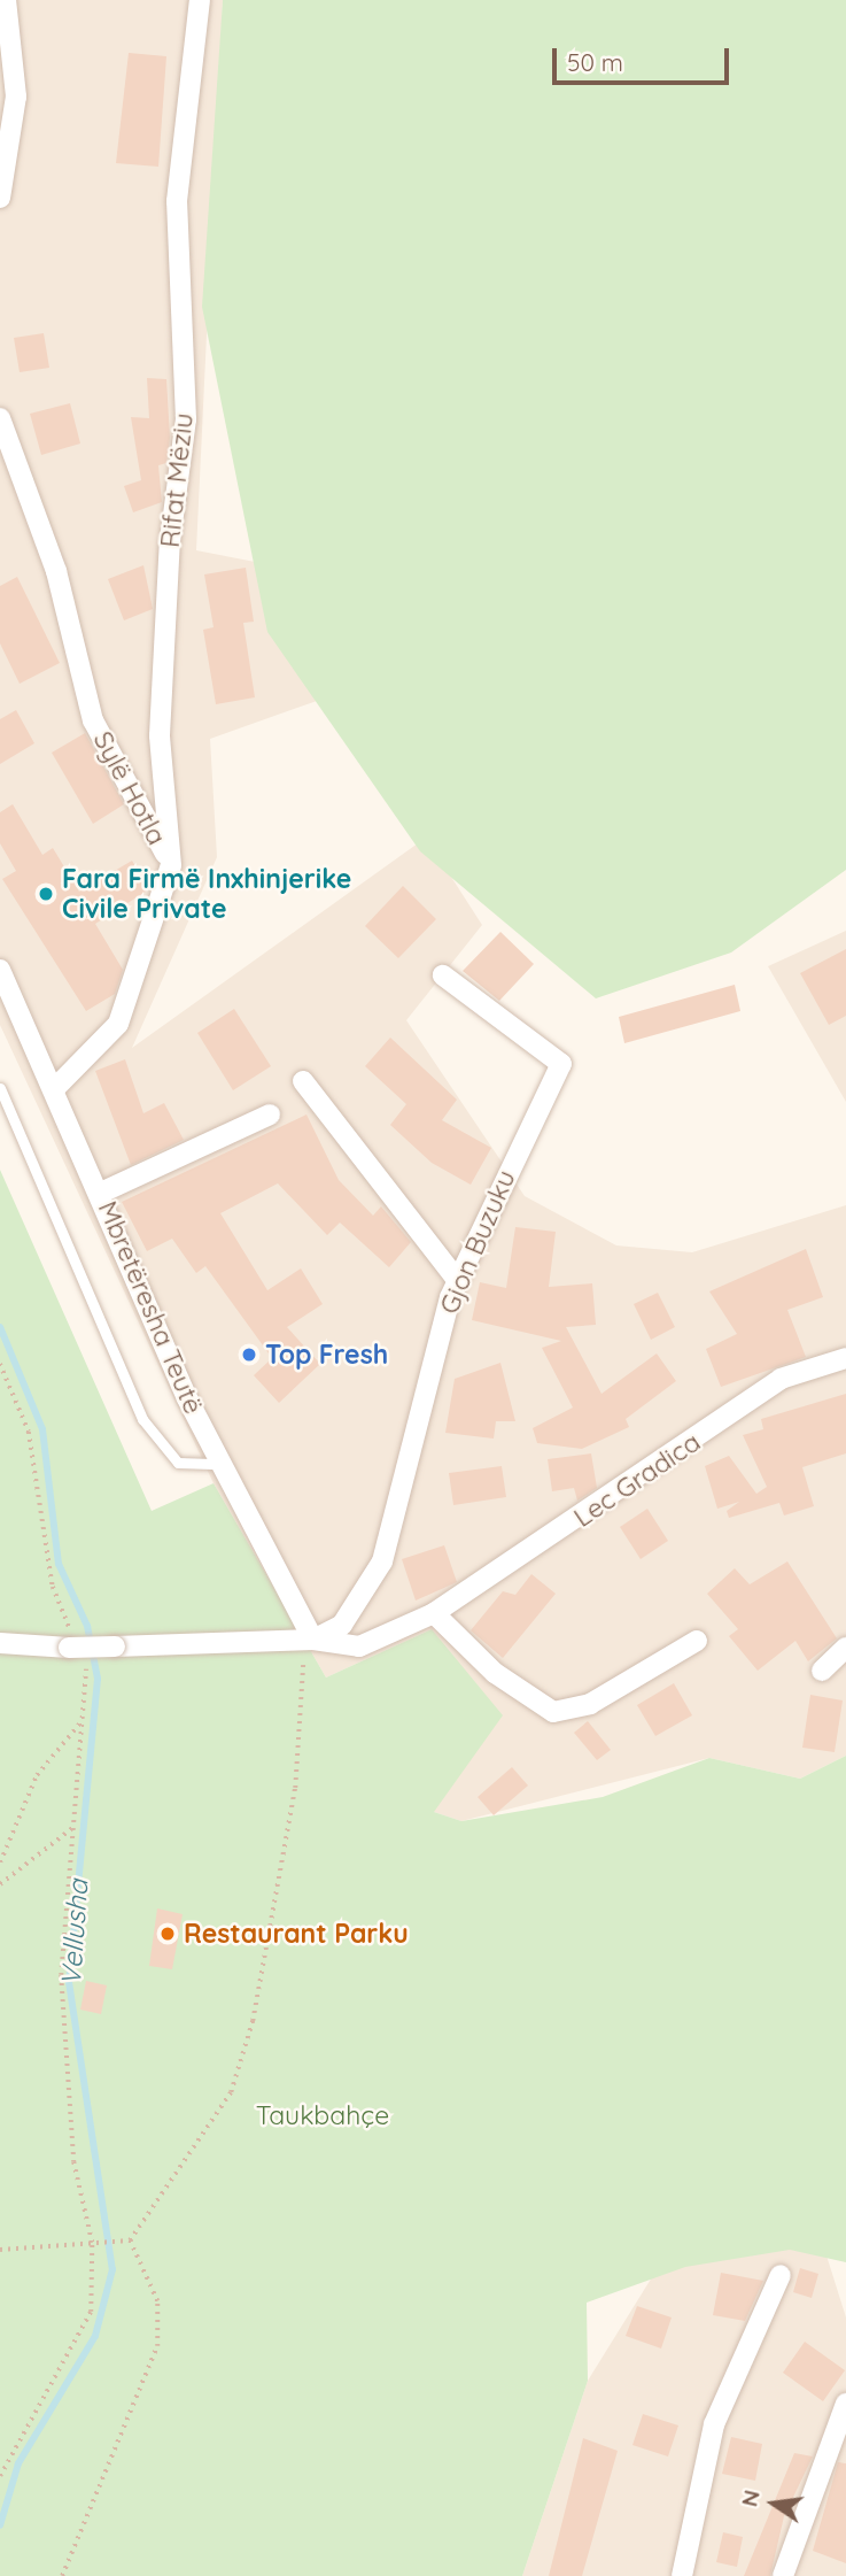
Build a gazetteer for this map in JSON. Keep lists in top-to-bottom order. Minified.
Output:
{"streets":{"street":["Rifat Mëziu","Sylë Hotla","Gjon Buzuku","Mbretëresha Teutë","Lec Gradica"]},"crossings":[["Rifat Mëziu","Sylë Hotla"],["Sylë Hotla","Mbretëresha Teutë"],["Gjon Buzuku","Mbretëresha Teutë"],["Gjon Buzuku","Lec Gradica"],["Mbretëresha Teutë","Lec Gradica"]],"water":["Vellusha"],"parks":["Taukbahçe"],"places":["Fara Firmë Inxhinjerike Civile Private","Top Fresh","Restaurant Parku"],"scale_bar":"50 m","north":"left"}
